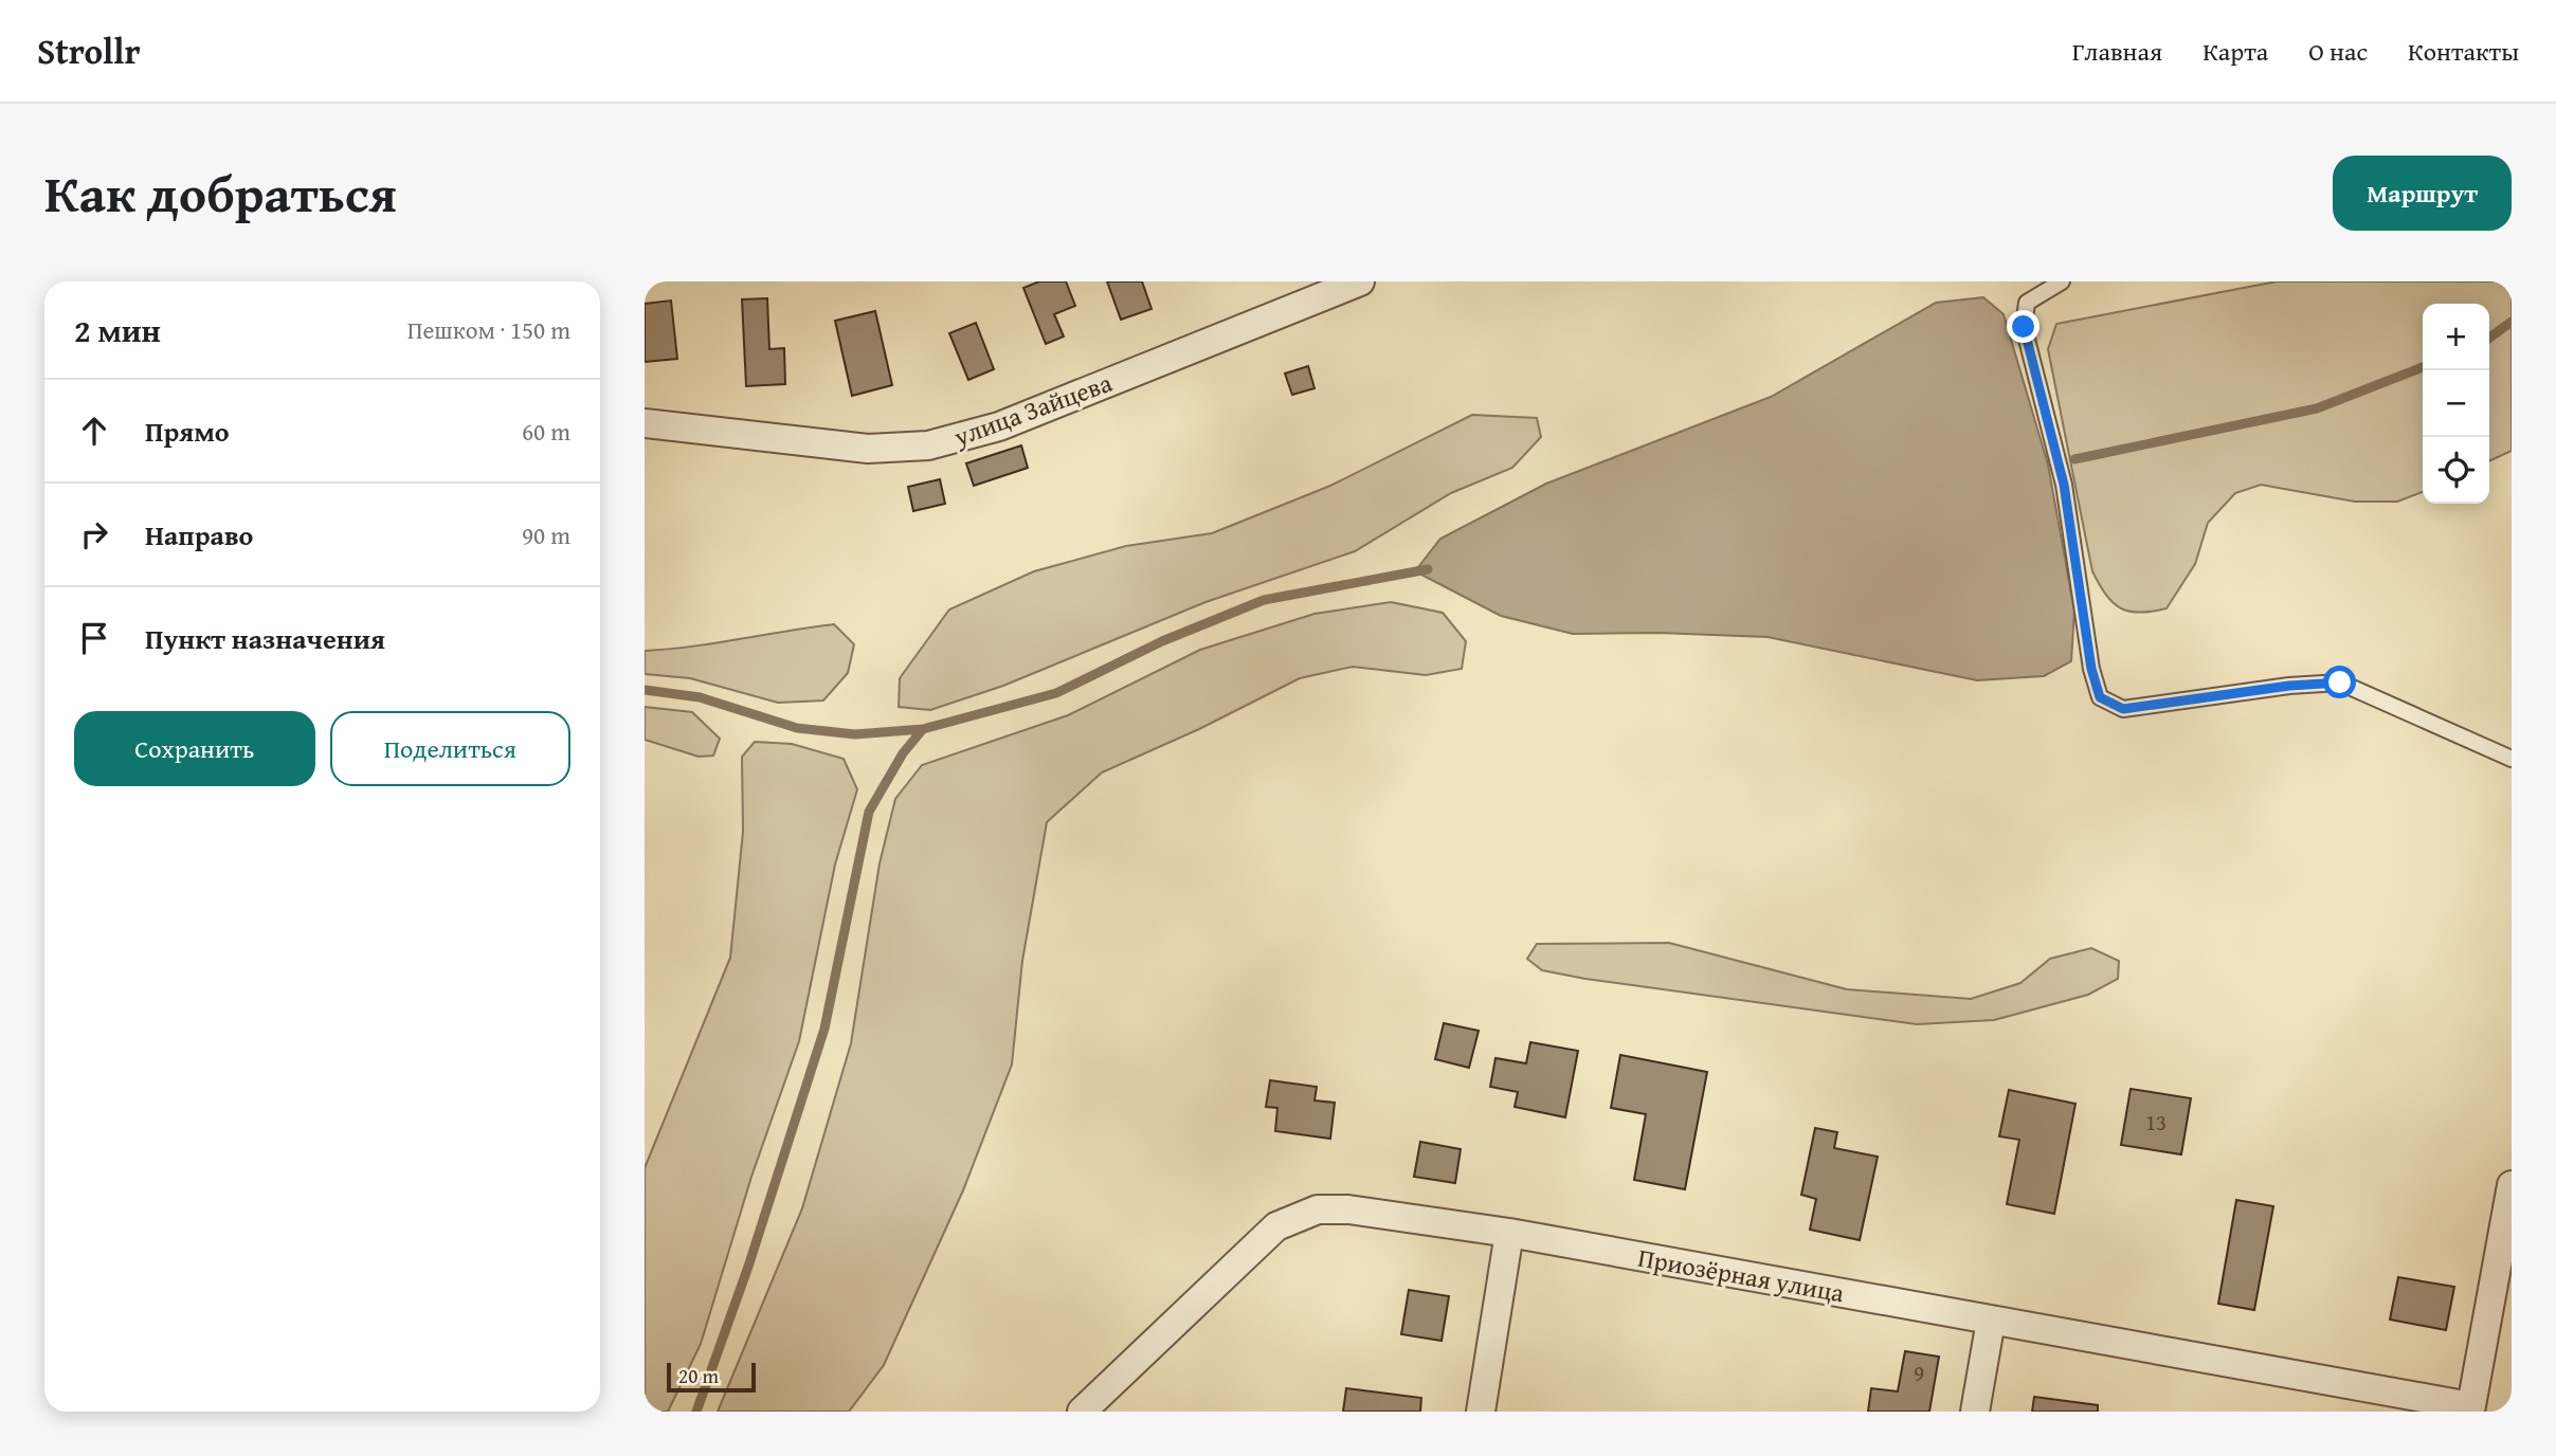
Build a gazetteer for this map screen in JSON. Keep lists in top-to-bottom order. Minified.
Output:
{"streets":{"street":["улица Зайцева","Приозёрная улица"]},"house_numbers":["13","9"],"scale_bar":"20 m","page":{"header":"Strollr","nav":["Главная","Карта","О нас","Контакты"],"title":"Как добраться","buttons":["Маршрут",["Сохранить","Поделиться"]],"heading":["2 мин","Пешком · 150 m"],"map_buttons":["+","−"],"list":[["Прямо","60 m"],["Направо","90 m"],"Пункт назначения"],"scale":"20 m"}}
